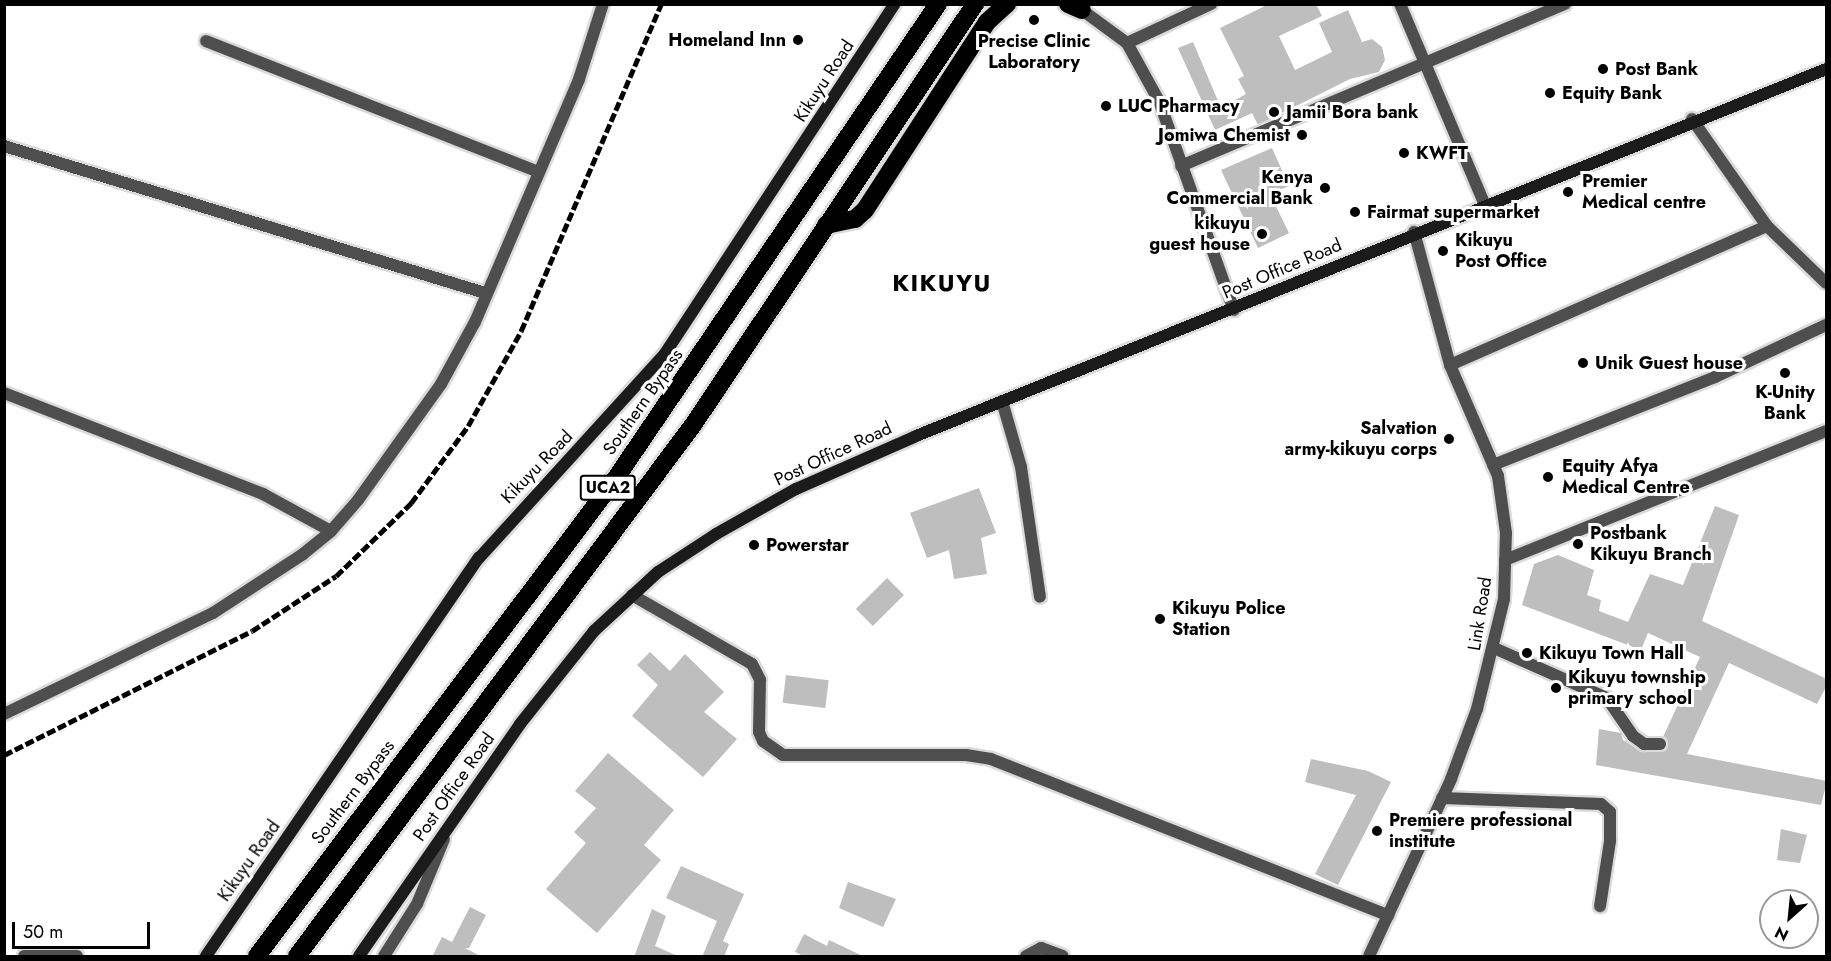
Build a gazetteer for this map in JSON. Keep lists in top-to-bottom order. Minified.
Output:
{"streets":{"highway":["Southern Bypass","UCA2"],"street":["Kikuyu Road","Post Office Road","Link Road"]},"crossings":[["Post Office Road","Link Road"]],"districts":["KIKUYU"],"places":["Precise Clinic Laboratory","Homeland Inn","Post Bank","Equity Bank","LUC Pharmacy","Jamii Bora bank","Jomiwa Chemist","KWFT","Kenya Commercial Bank","Premier Medical centre","Fairmat supermarket","kikuyu guest house","Kikuyu Post Office","Unik Guest house","K-Unity Bank","Salvation army-kikuyu corps","Equity Afya Medical Centre","Postbank Kikuyu Branch","Powerstar","Kikuyu Police Station","Kikuyu Town Hall","Kikuyu township primary school","Premiere professional institute"],"scale_bar":"50 m","north":"bottom left"}
